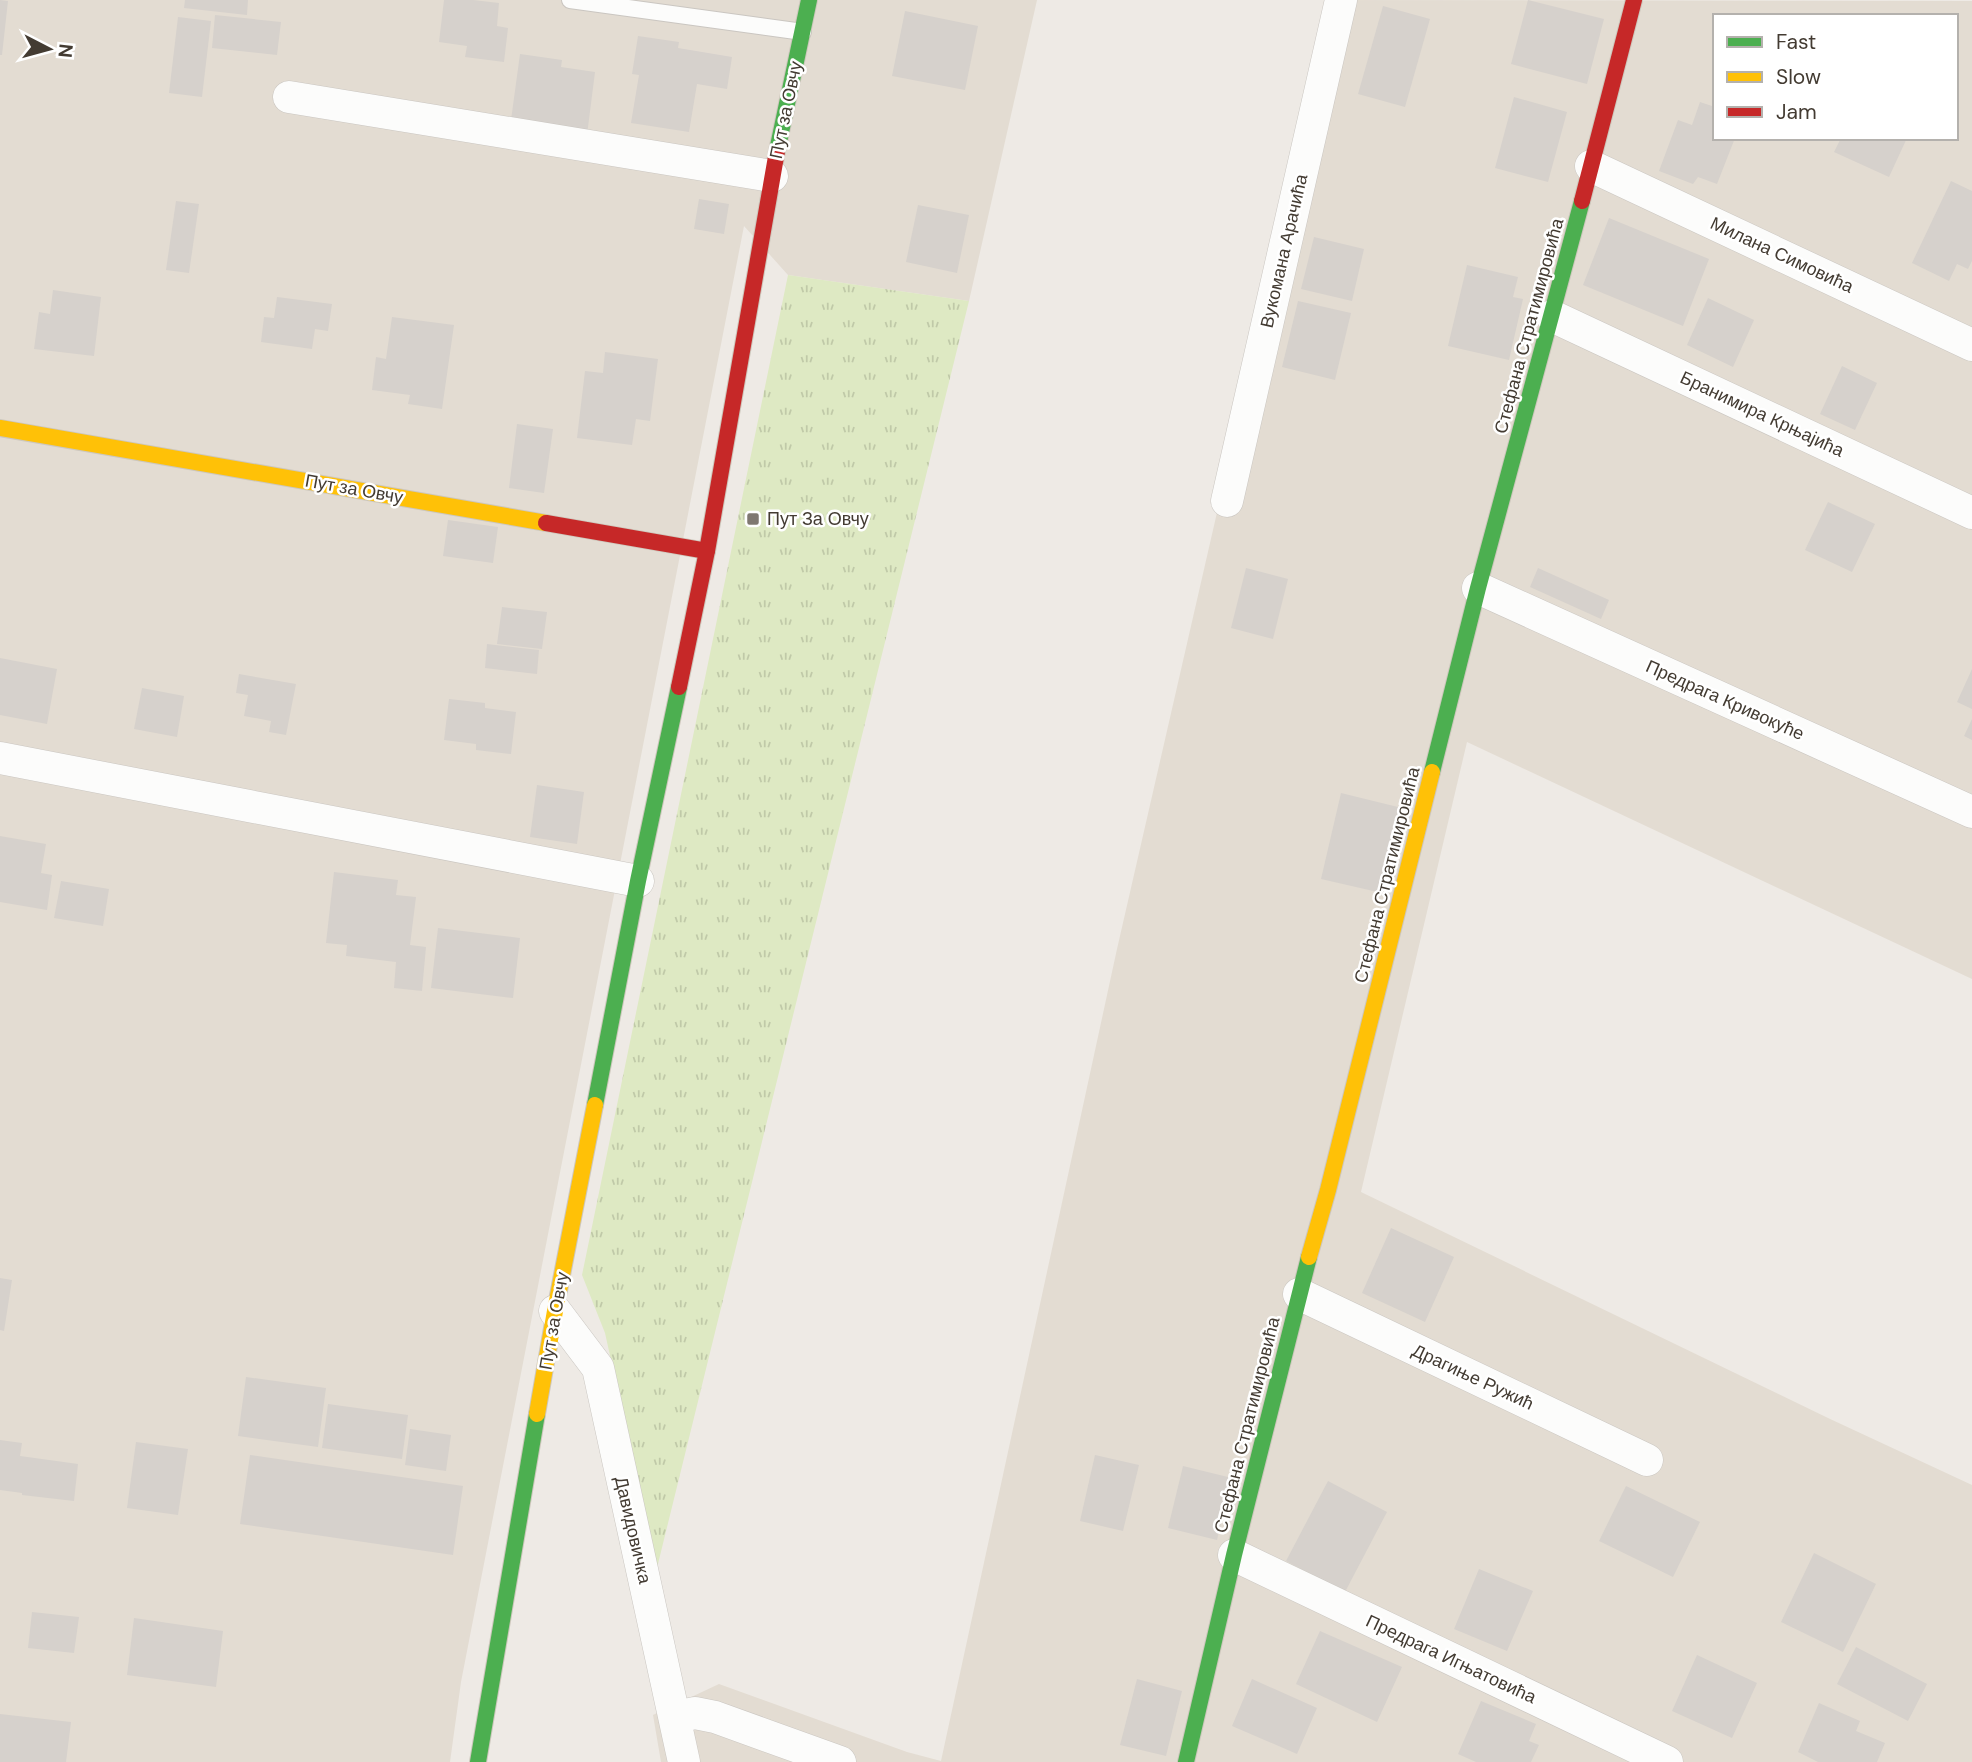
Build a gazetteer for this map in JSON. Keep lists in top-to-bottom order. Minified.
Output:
{"streets":{"street":["Пут за Овчу","Вукомана Арачића","Милана Симовића","Стефана Стратимировића","Бранимира Крњајића","Предрага Кривокуће","Драгиње Ружић","Давидовичка","Предрага Игњатовића"]},"crossings":[["Пут за Овчу","Давидовичка"],["Милана Симовића","Стефана Стратимировића"],["Стефана Стратимировића","Бранимира Крњајића"],["Стефана Стратимировића","Предрага Кривокуће"],["Стефана Стратимировића","Драгиње Ружић"],["Стефана Стратимировића","Предрага Игњатовића"]],"places":{"transit":["Пут За Овчу"]},"legend":["Fast","Slow","Jam"],"north":"right"}
